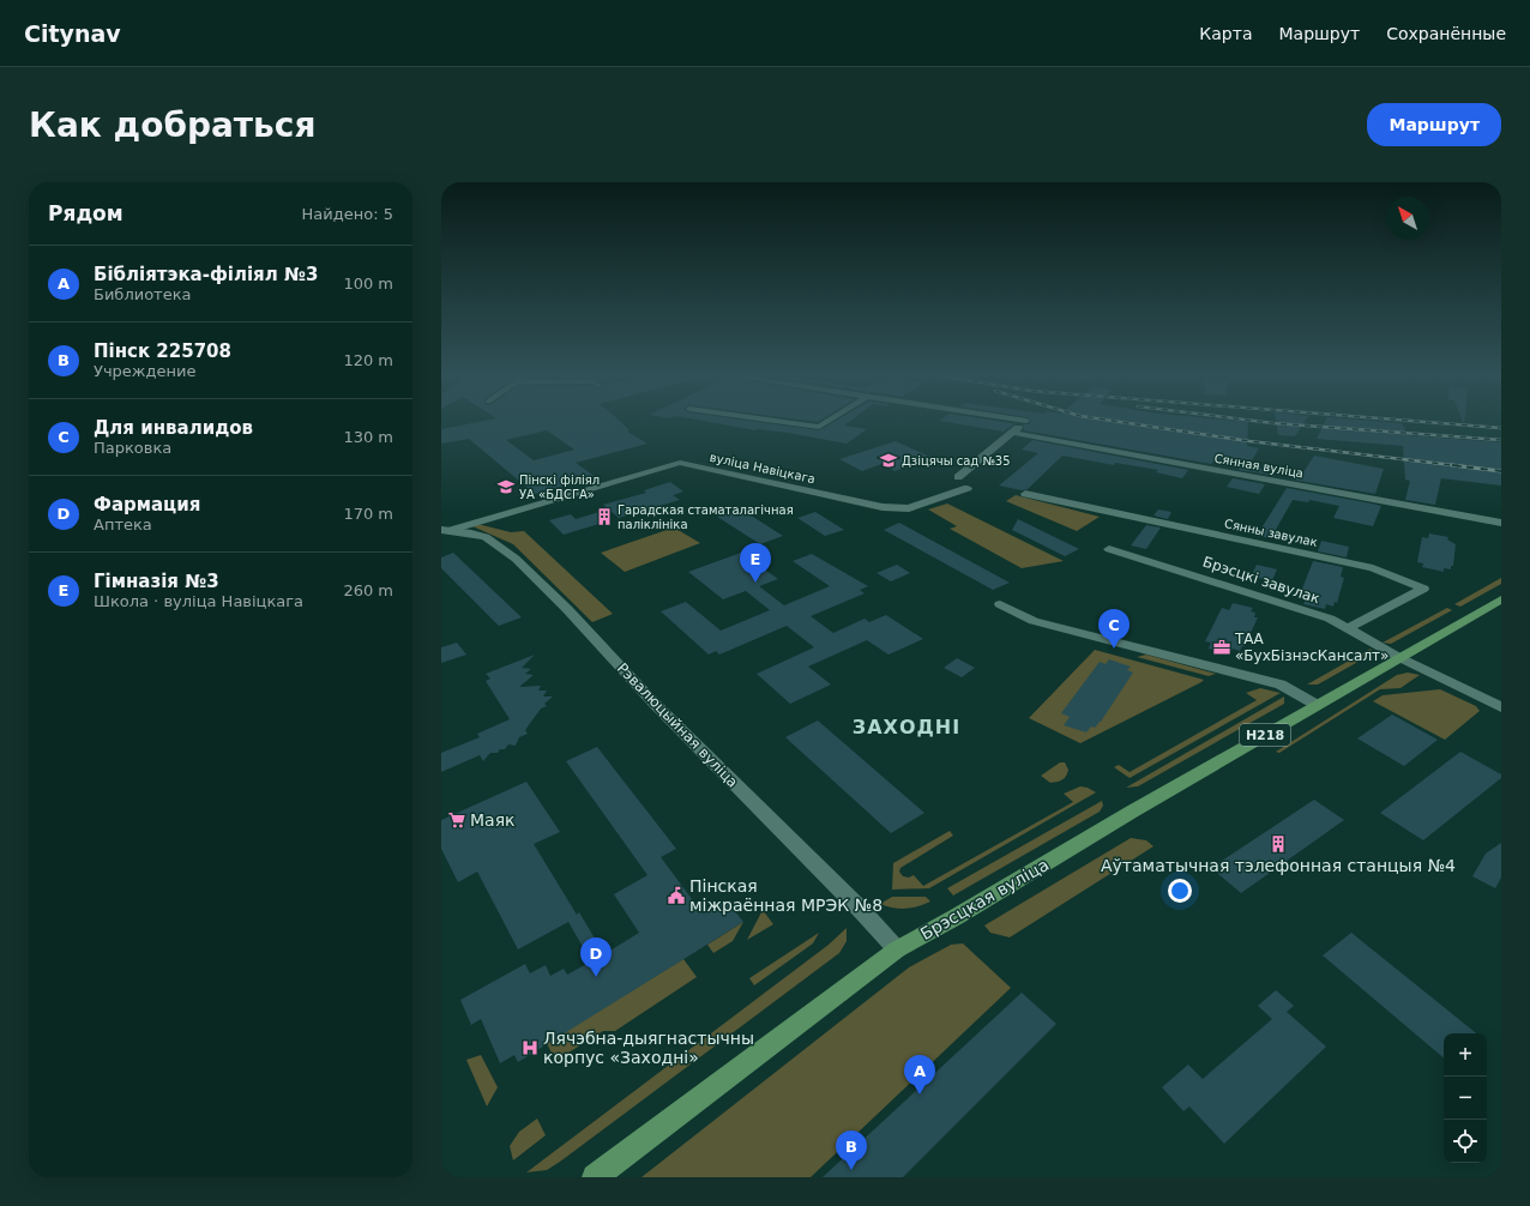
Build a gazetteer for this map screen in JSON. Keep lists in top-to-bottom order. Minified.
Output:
{"streets":{"main road":["Н218","Брэсцкая вуліца"],"street":["Сянная вуліца","вуліца Навіцкага","Сянны завулак","Брэсцкі завулак","Рэвалюцыйная вуліца"]},"crossings":[["вуліца Навіцкага","Рэвалюцыйная вуліца"],["Сянны завулак","Брэсцкі завулак"],["Брэсцкі завулак","Брэсцкая вуліца"],["Рэвалюцыйная вуліца","Брэсцкая вуліца"]],"districts":["ЗАХОДНІ"],"places":{"school or university":["Дзіцячы сад №35","Пінскі філіял УА «БДСГА»"],"building":["Гарадская стаматалагічная паліклініка","Аўтаматычная тэлефонная станцыя №4"],"office":["ТАА «БухБізнэсКансалт»"],"supermarket":["Маяк"],"public building":["Пінская міжраённая МРЭК №8"],"hospital":["Лячэбна-дыягнастычны корпус «Заходні»"]},"north":"top left","page":{"header":"Citynav","nav":["Карта","Маршрут","Сохранённые"],"buttons":"Маршрут","title":"Как добраться","heading":["Рядом","Найдено: 5"],"list":[{"mark":"A","name":"Бібліятэка-філіял №3","note":"Библиотека","value":"100 m"},{"mark":"B","name":"Пінск 225708","note":"Учреждение","value":"120 m"},{"mark":"C","name":"Для инвалидов","note":"Парковка","value":"130 m"},{"mark":"D","name":"Фармация","note":"Аптека","value":"170 m"},{"mark":"E","name":"Гімназія №3","note":"Школа · вуліца Навіцкага","value":"260 m"}],"pins":["E","C","D","A","B"],"map_buttons":["+","−"]}}
